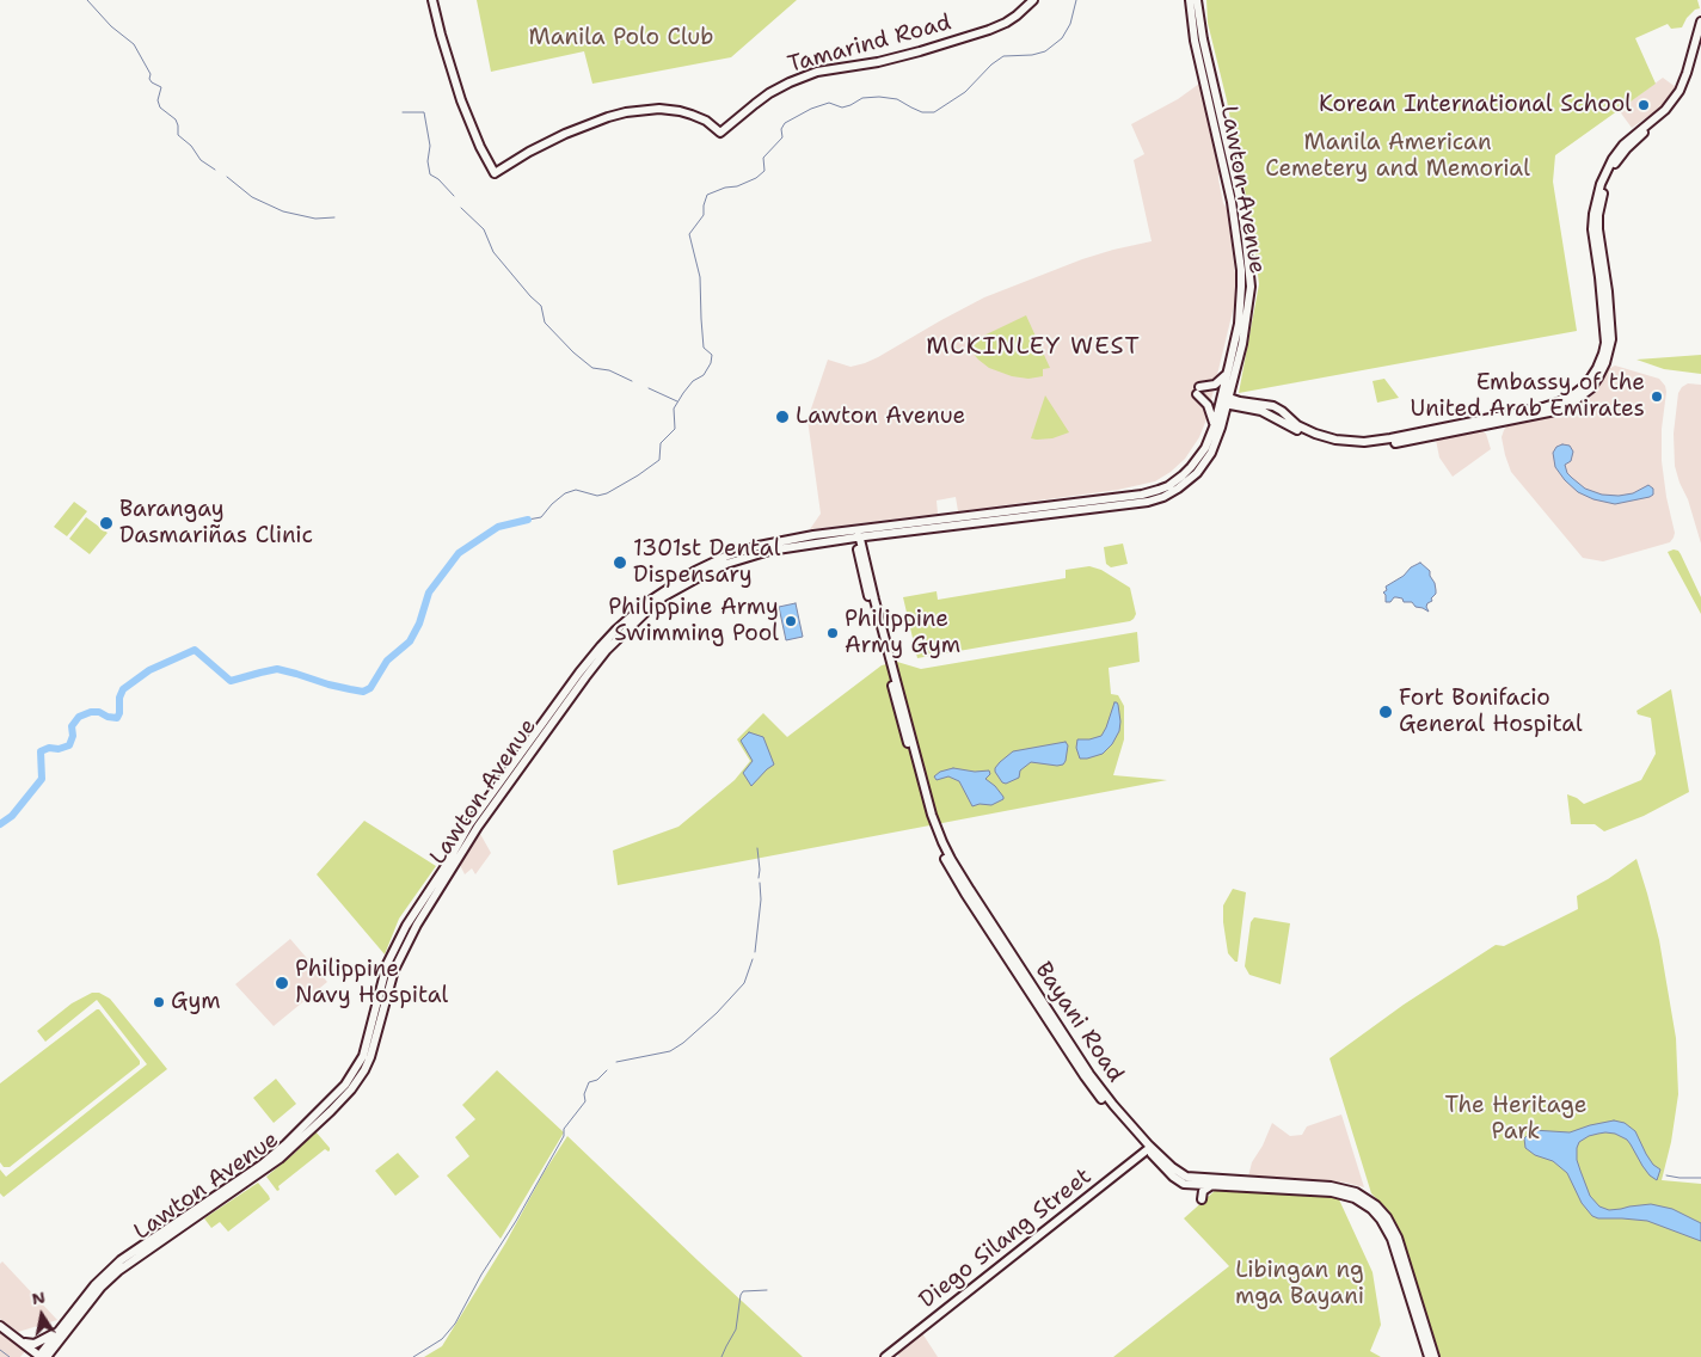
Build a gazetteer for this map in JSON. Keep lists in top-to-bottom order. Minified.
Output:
{"streets":{"main road":["Tamarind Road","Lawton Avenue","Bayani Road","Diego Silang Street"]},"crossings":[["Lawton Avenue","Bayani Road"],["Bayani Road","Diego Silang Street"]],"districts":["MCKINLEY WEST"],"parks":["Manila Polo Club","Manila American Cemetery and Memorial","The Heritage Park","Libingan ng mga Bayani"],"places":["Korean International School","Embassy of the United Arab Emirates","Lawton Avenue","Barangay Dasmariñas Clinic","1301st Dental Dispensary","Philippine Army Swimming Pool","Philippine Army Gym","Fort Bonifacio General Hospital","Philippine Navy Hospital","Gym"],"north":"top"}
